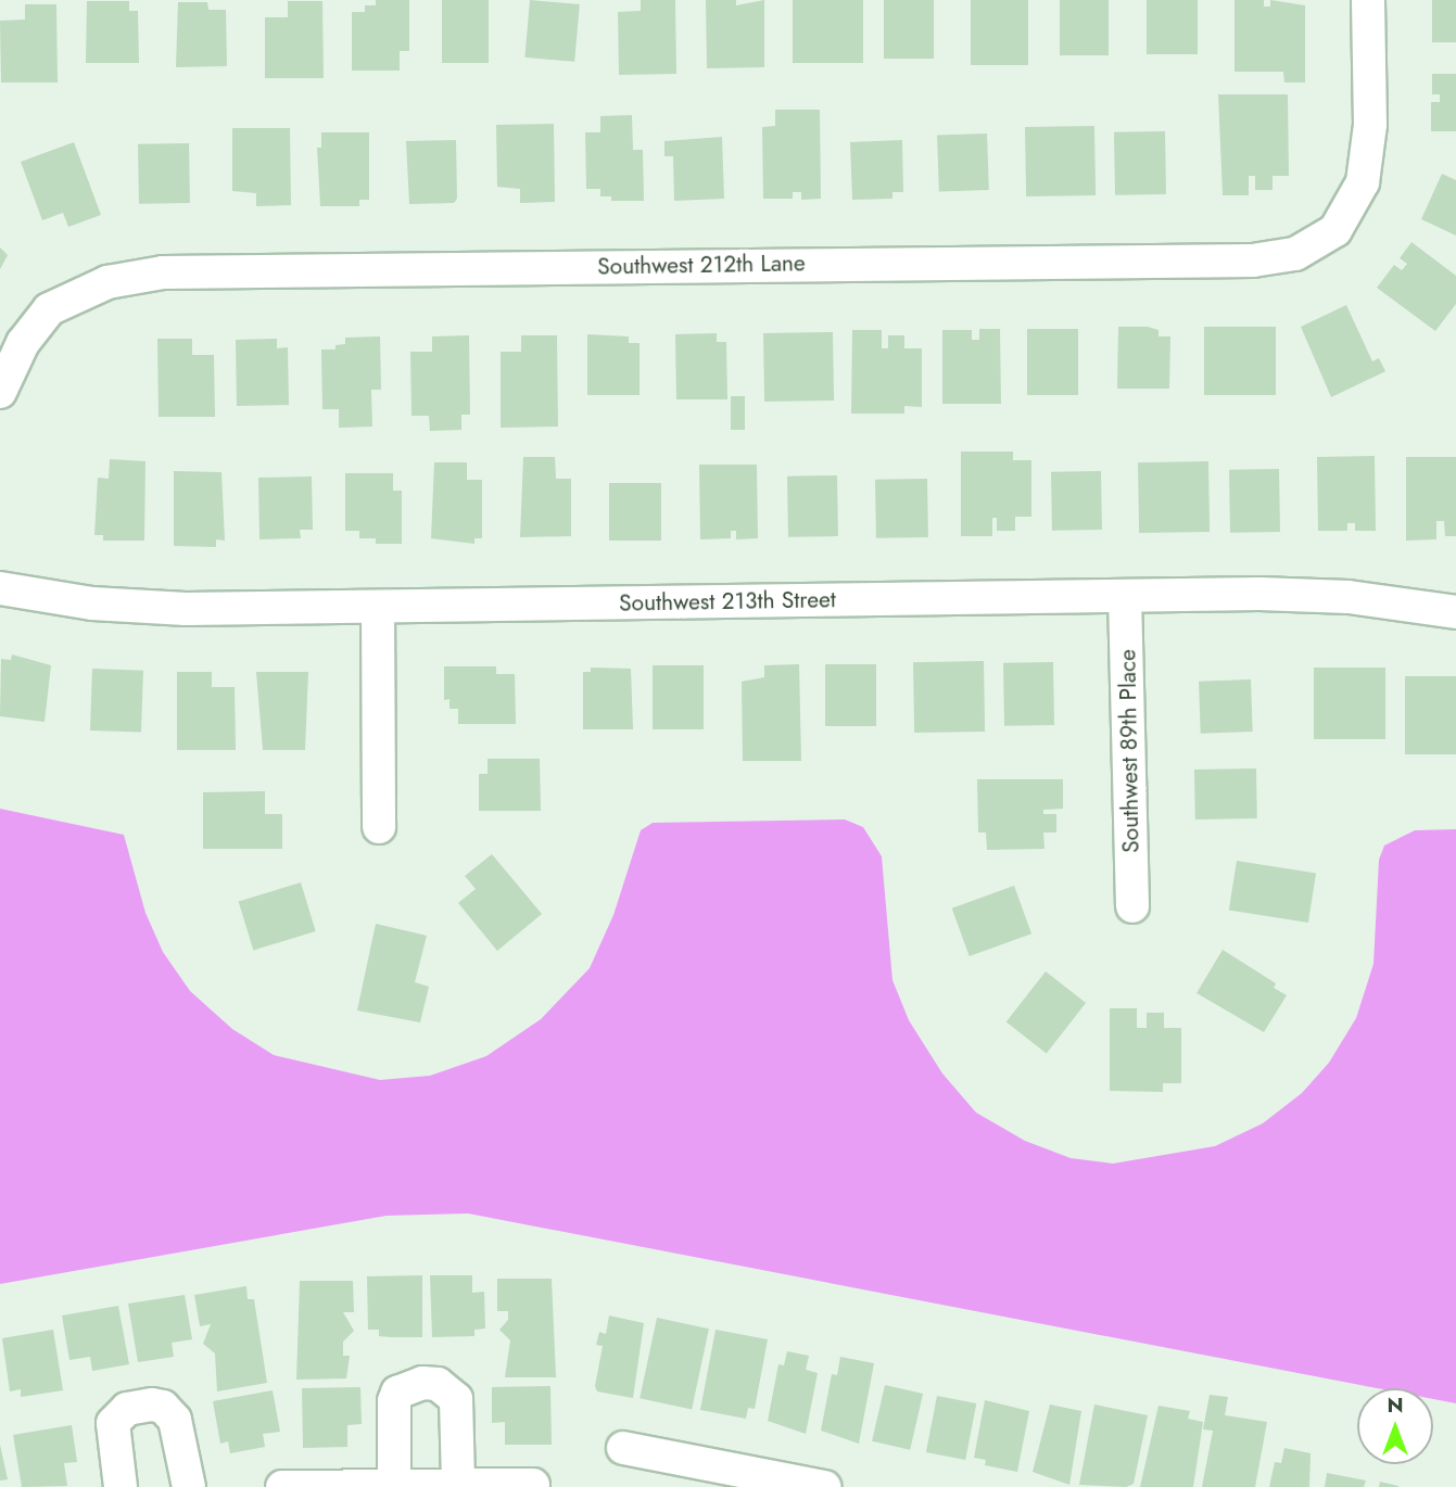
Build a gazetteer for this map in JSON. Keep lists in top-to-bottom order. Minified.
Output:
{"streets":{"street":["Southwest 212th Lane","Southwest 213th Street","Southwest 89th Place"]},"crossings":[["Southwest 213th Street","Southwest 89th Place"]],"north":"top"}
